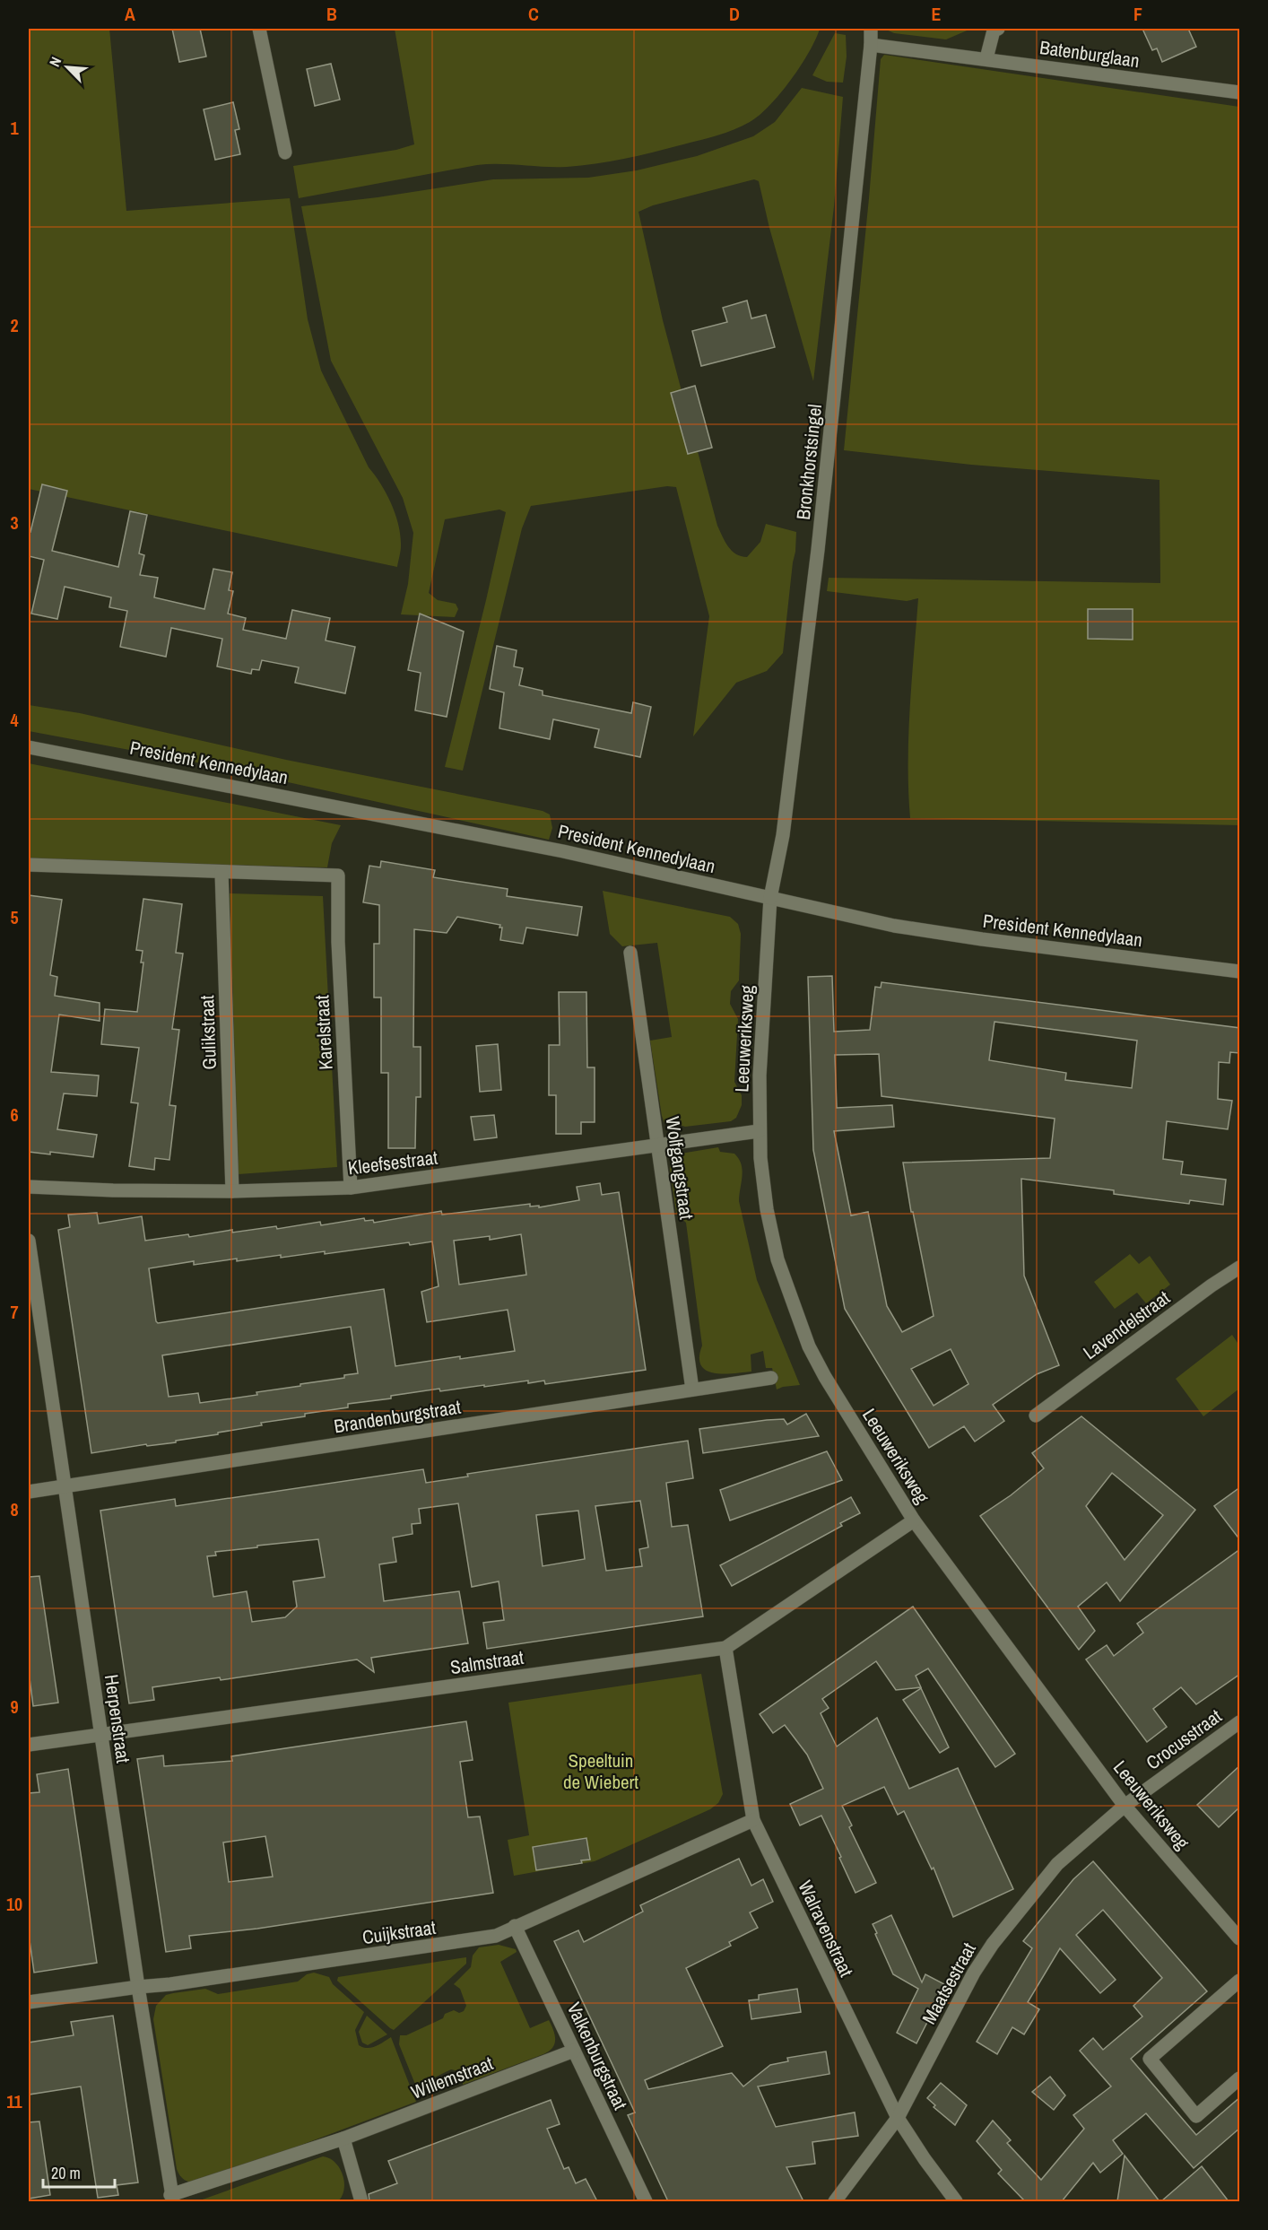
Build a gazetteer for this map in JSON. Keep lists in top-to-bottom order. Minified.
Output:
{"streets":{"street":["Batenburglaan","Bronkhorstsingel","President Kennedylaan","Gulikstraat","Karelstraat","Leeuweriksweg","Kleefsestraat","Wolfgangstraat","Lavendelstraat","Brandenburgstraat","Salmstraat","Herpenstraat","Crocusstraat","Walravenstraat","Cuijkstraat","Maatsestraat","Valkenburgstraat","Willemstraat"]},"crossings":[["Batenburglaan","Bronkhorstsingel"],["Bronkhorstsingel","President Kennedylaan"],["Bronkhorstsingel","Leeuweriksweg"],["President Kennedylaan","Leeuweriksweg"],["Gulikstraat","Karelstraat"],["Gulikstraat","Kleefsestraat"],["Karelstraat","Kleefsestraat"],["Leeuweriksweg","Kleefsestraat"],["Leeuweriksweg","Salmstraat"],["Leeuweriksweg","Crocusstraat"],["Leeuweriksweg","Maatsestraat"],["Kleefsestraat","Wolfgangstraat"],["Wolfgangstraat","Brandenburgstraat"],["Brandenburgstraat","Herpenstraat"],["Salmstraat","Herpenstraat"],["Salmstraat","Walravenstraat"],["Herpenstraat","Cuijkstraat"],["Herpenstraat","Willemstraat"],["Crocusstraat","Maatsestraat"],["Walravenstraat","Cuijkstraat"],["Walravenstraat","Maatsestraat"],["Cuijkstraat","Valkenburgstraat"],["Valkenburgstraat","Willemstraat"]],"parks":["Speeltuin de Wiebert"],"scale_bar":"20 m","north":"top left","grid":{"columns":["A","B","C","D","E","F"],"rows":["1","2","3","4","5","6","7","8","9","10","11"]}}
